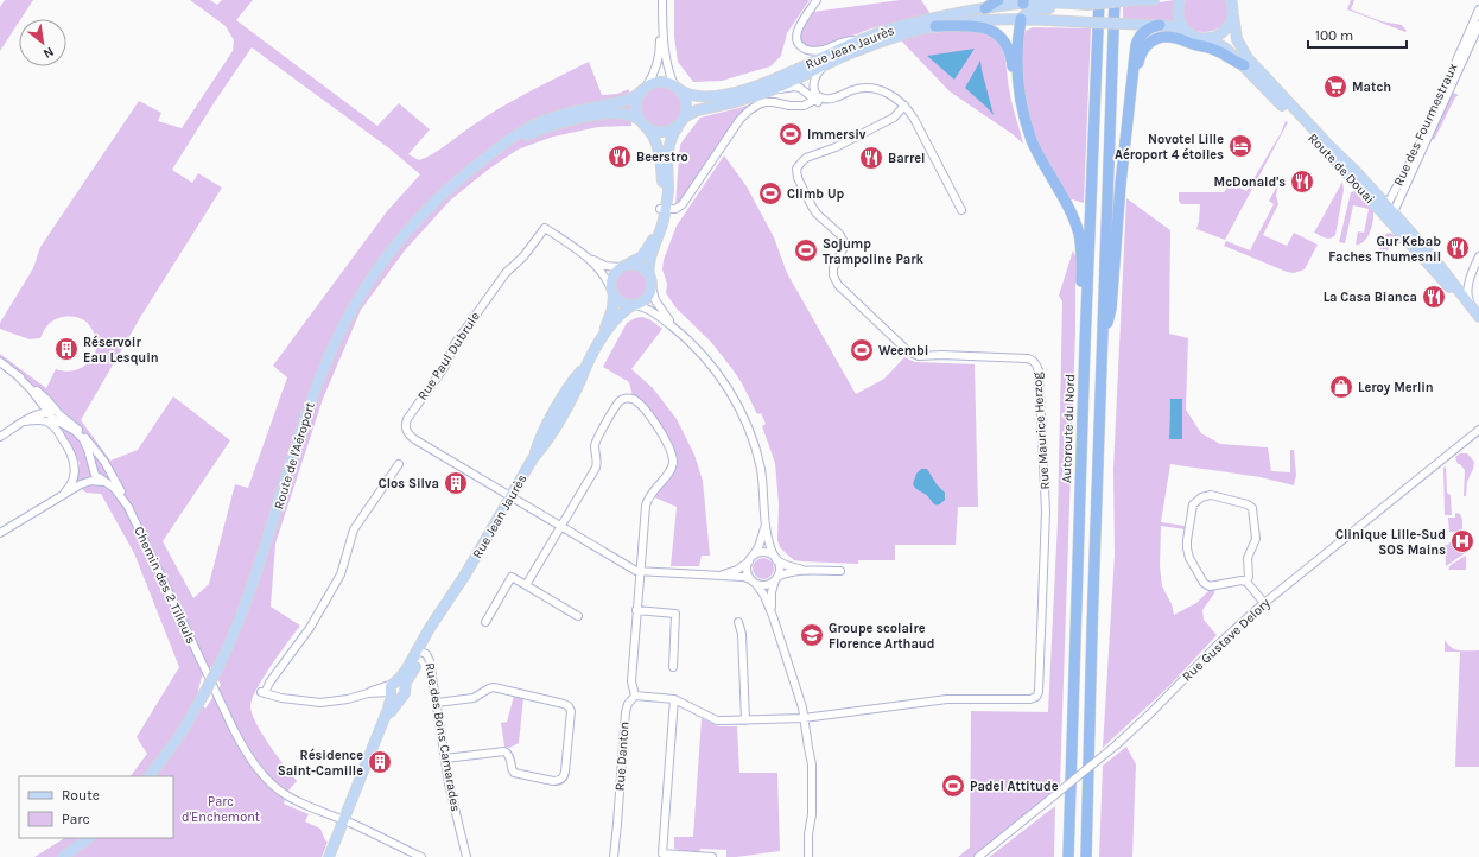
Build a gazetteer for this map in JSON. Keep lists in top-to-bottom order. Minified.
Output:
{"streets":{"highway":["Autoroute du Nord"],"main road":["Rue Jean Jaurès","Route de Douai","Route de l'Aéroport"],"street":["Rue des Fourmestraux","Rue Paul Dubrule","Rue Maurice Herzog","Chemin des 2 Tilleuls","Rue Gustave Delory","Rue des Bons Camarades","Rue Danton"]},"crossings":[["Rue Jean Jaurès","Route de Douai"],["Rue Jean Jaurès","Rue Paul Dubrule"],["Rue Jean Jaurès","Route de l'Aéroport"],["Rue Jean Jaurès","Chemin des 2 Tilleuls"],["Rue Jean Jaurès","Rue des Bons Camarades"],["Rue des Fourmestraux","Route de Douai"]],"parks":["Parc d'Enchemont"],"places":{"supermarket":["Match"],"sports":["Immersiv","Climb Up","Sojump Trampoline Park","Weembi","Padel Attitude"],"hotel":["Novotel Lille Aéroport 4 étoiles"],"restaurant":["Beerstro","Barrel","McDonald's","Gur Kebab Faches Thumesnil","La Casa Bianca"],"building":["Réservoir Eau Lesquin","Clos Silva","Résidence Saint-Camille"],"shop":["Leroy Merlin"],"hospital":["Clinique Lille-Sud SOS Mains"],"school or university":["Groupe scolaire Florence Arthaud"]},"legend":["Route","Parc"],"scale_bar":"100 m","north":"bottom right"}
